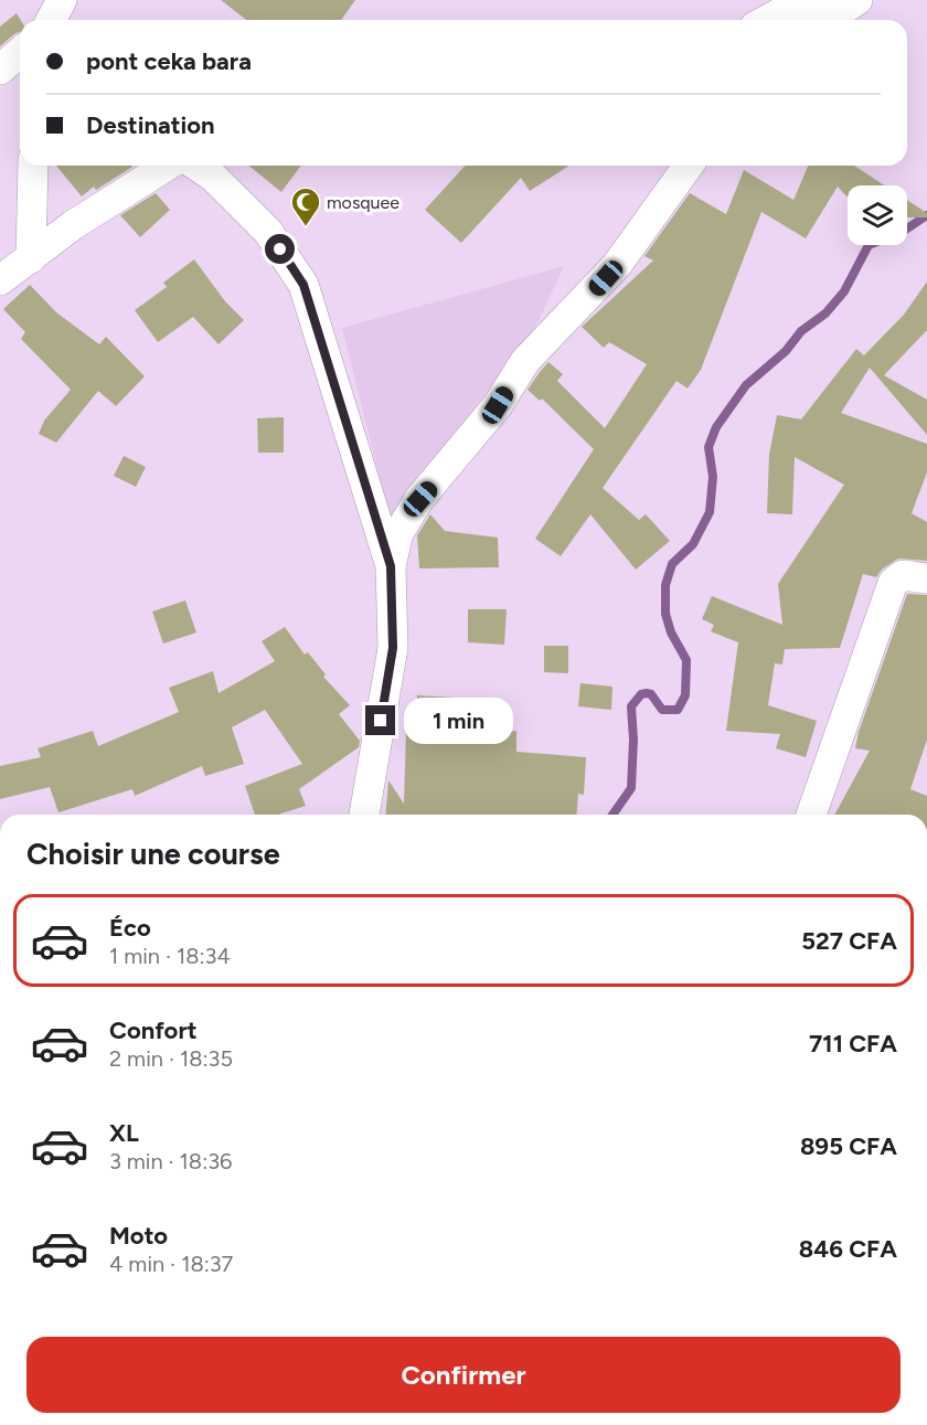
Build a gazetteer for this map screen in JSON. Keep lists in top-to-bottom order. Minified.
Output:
{"places":{"mosque":["mosquee"]},"page":{"banner":["pont ceka bara","Destination"],"bubble":"1 min","heading":"Choisir une course","list":[{"name":"Éco","note":"1 min · 18:34","value":"527 CFA"},{"name":"Confort","note":"2 min · 18:35","value":"711 CFA"},{"name":"XL","note":"3 min · 18:36","value":"895 CFA"},{"name":"Moto","note":"4 min · 18:37","value":"846 CFA"}],"buttons":"Confirmer"}}
